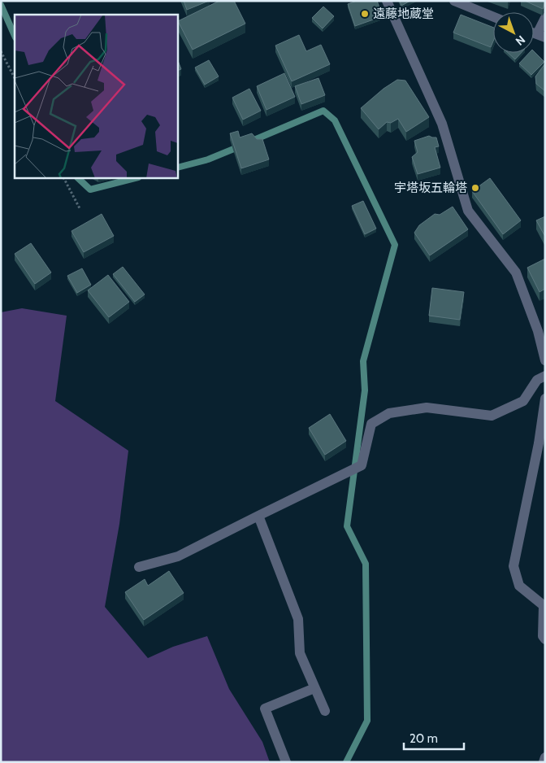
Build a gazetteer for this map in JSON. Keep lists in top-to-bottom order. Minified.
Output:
{"places":["遠藤地蔵堂","宇塔坂五輪塔"],"scale_bar":"20 m","north":"bottom right"}
